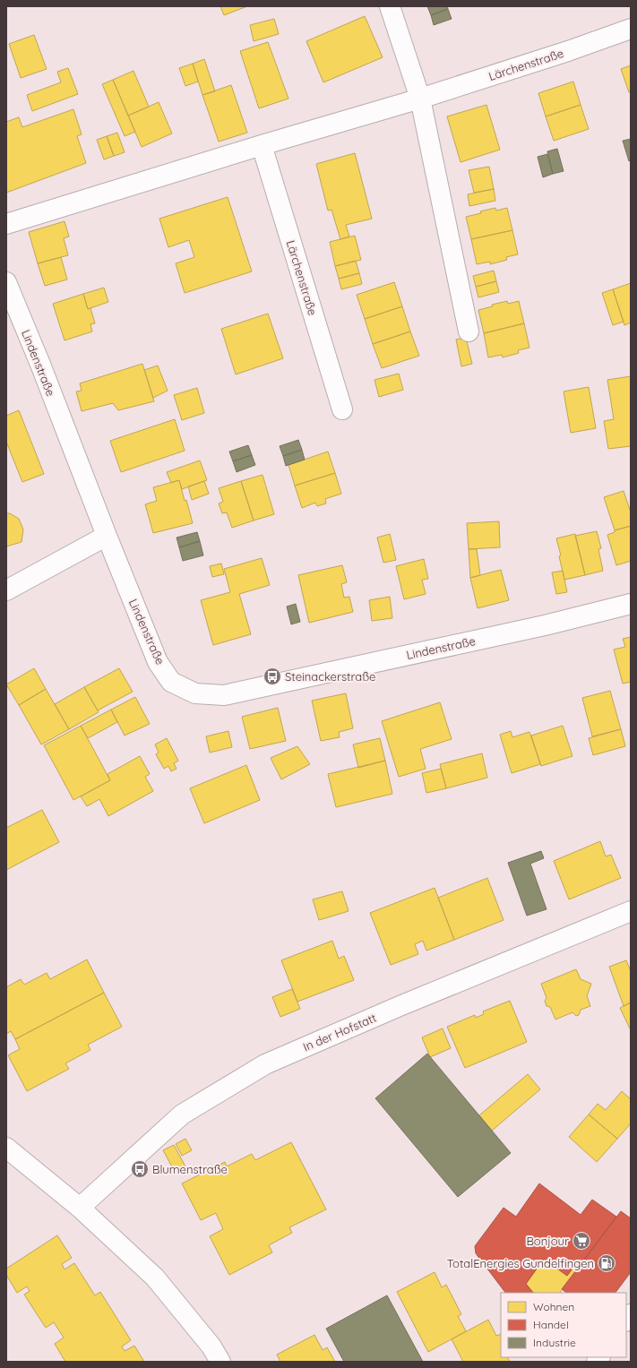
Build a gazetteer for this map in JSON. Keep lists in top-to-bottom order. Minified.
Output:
{"streets":{"street":["Lärchenstraße","Lindenstraße","In der Hofstatt"]},"places":{"bus stop":["Steinackerstraße","Blumenstraße"],"supermarket":["Bonjour"],"fuel station":["TotalEnergies Gundelfingen"]},"legend":["Wohnen","Handel","Industrie"]}
